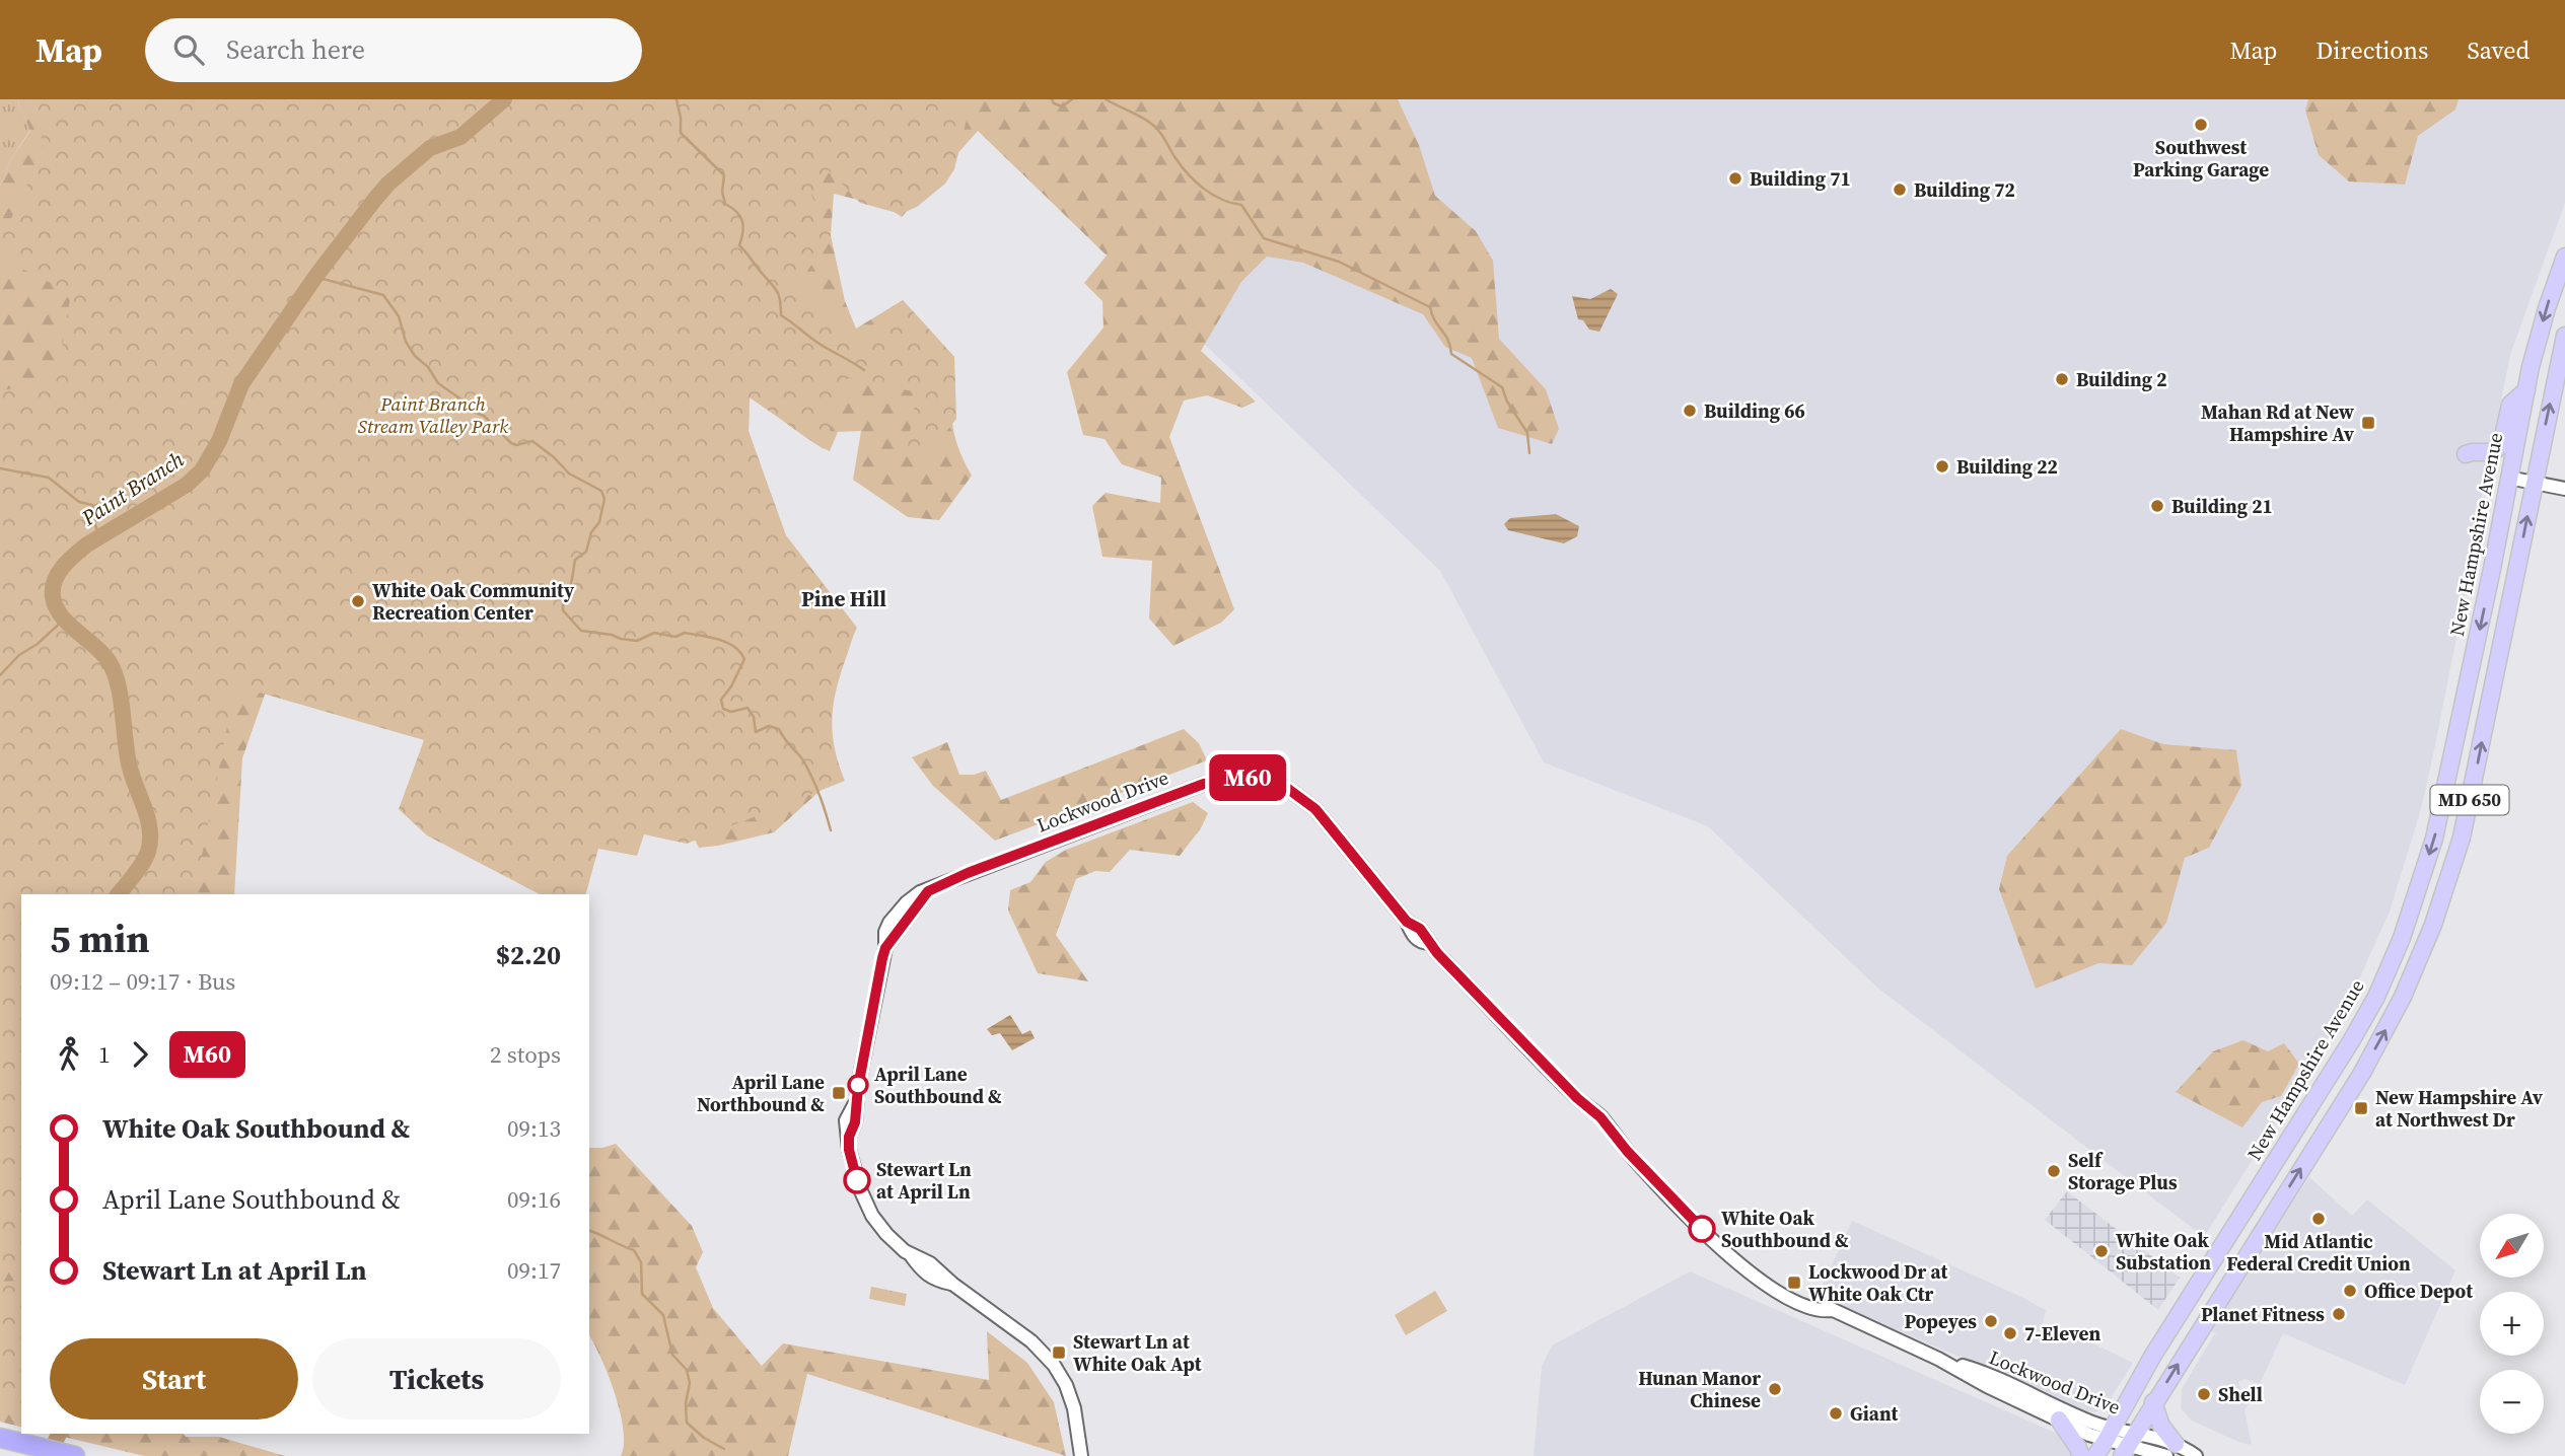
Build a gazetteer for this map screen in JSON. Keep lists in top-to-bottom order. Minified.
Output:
{"streets":{"main road":["New Hampshire Avenue","MD 650"],"street":["Lockwood Drive"]},"crossings":[["New Hampshire Avenue","Lockwood Drive"],["MD 650","Lockwood Drive"]],"districts":["Pine Hill"],"water":["Paint Branch"],"parks":["Paint Branch Stream Valley Park"],"places":{"other":["Southwest Parking Garage","Building 71","Building 72","Building 2","Building 66","Building 22","Building 21","White Oak Community Recreation Center","April Lane Southbound &","Self Storage Plus","Stewart Ln at April Ln","Mid Atlantic Federal Credit Union","White Oak Southbound &","White Oak Substation","Office Depot","Planet Fitness","Popeyes","7-Eleven","Hunan Manor Chinese","Shell","Giant"],"transit":["Mahan Rd at New Hampshire Av","April Lane Northbound &","New Hampshire Av at Northwest Dr","Lockwood Dr at White Oak Ctr","Stewart Ln at White Oak Apt"]},"lines":["bus line M60"],"north":"bottom left","page":{"header":"Map","search":"Search here","nav":["Map","Directions","Saved"],"on_map":"M60","heading":["5 min","09:12 – 09:17 · Bus","$2.20"],"legs":["1","M60","2 stops"],"list":[{"name":"White Oak Southbound &","value":"09:13"},{"name":"April Lane Southbound &","value":"09:16"},{"name":"Stewart Ln at April Ln","value":"09:17"}],"map_buttons":["+","−"],"buttons":["Start","Tickets"]}}
